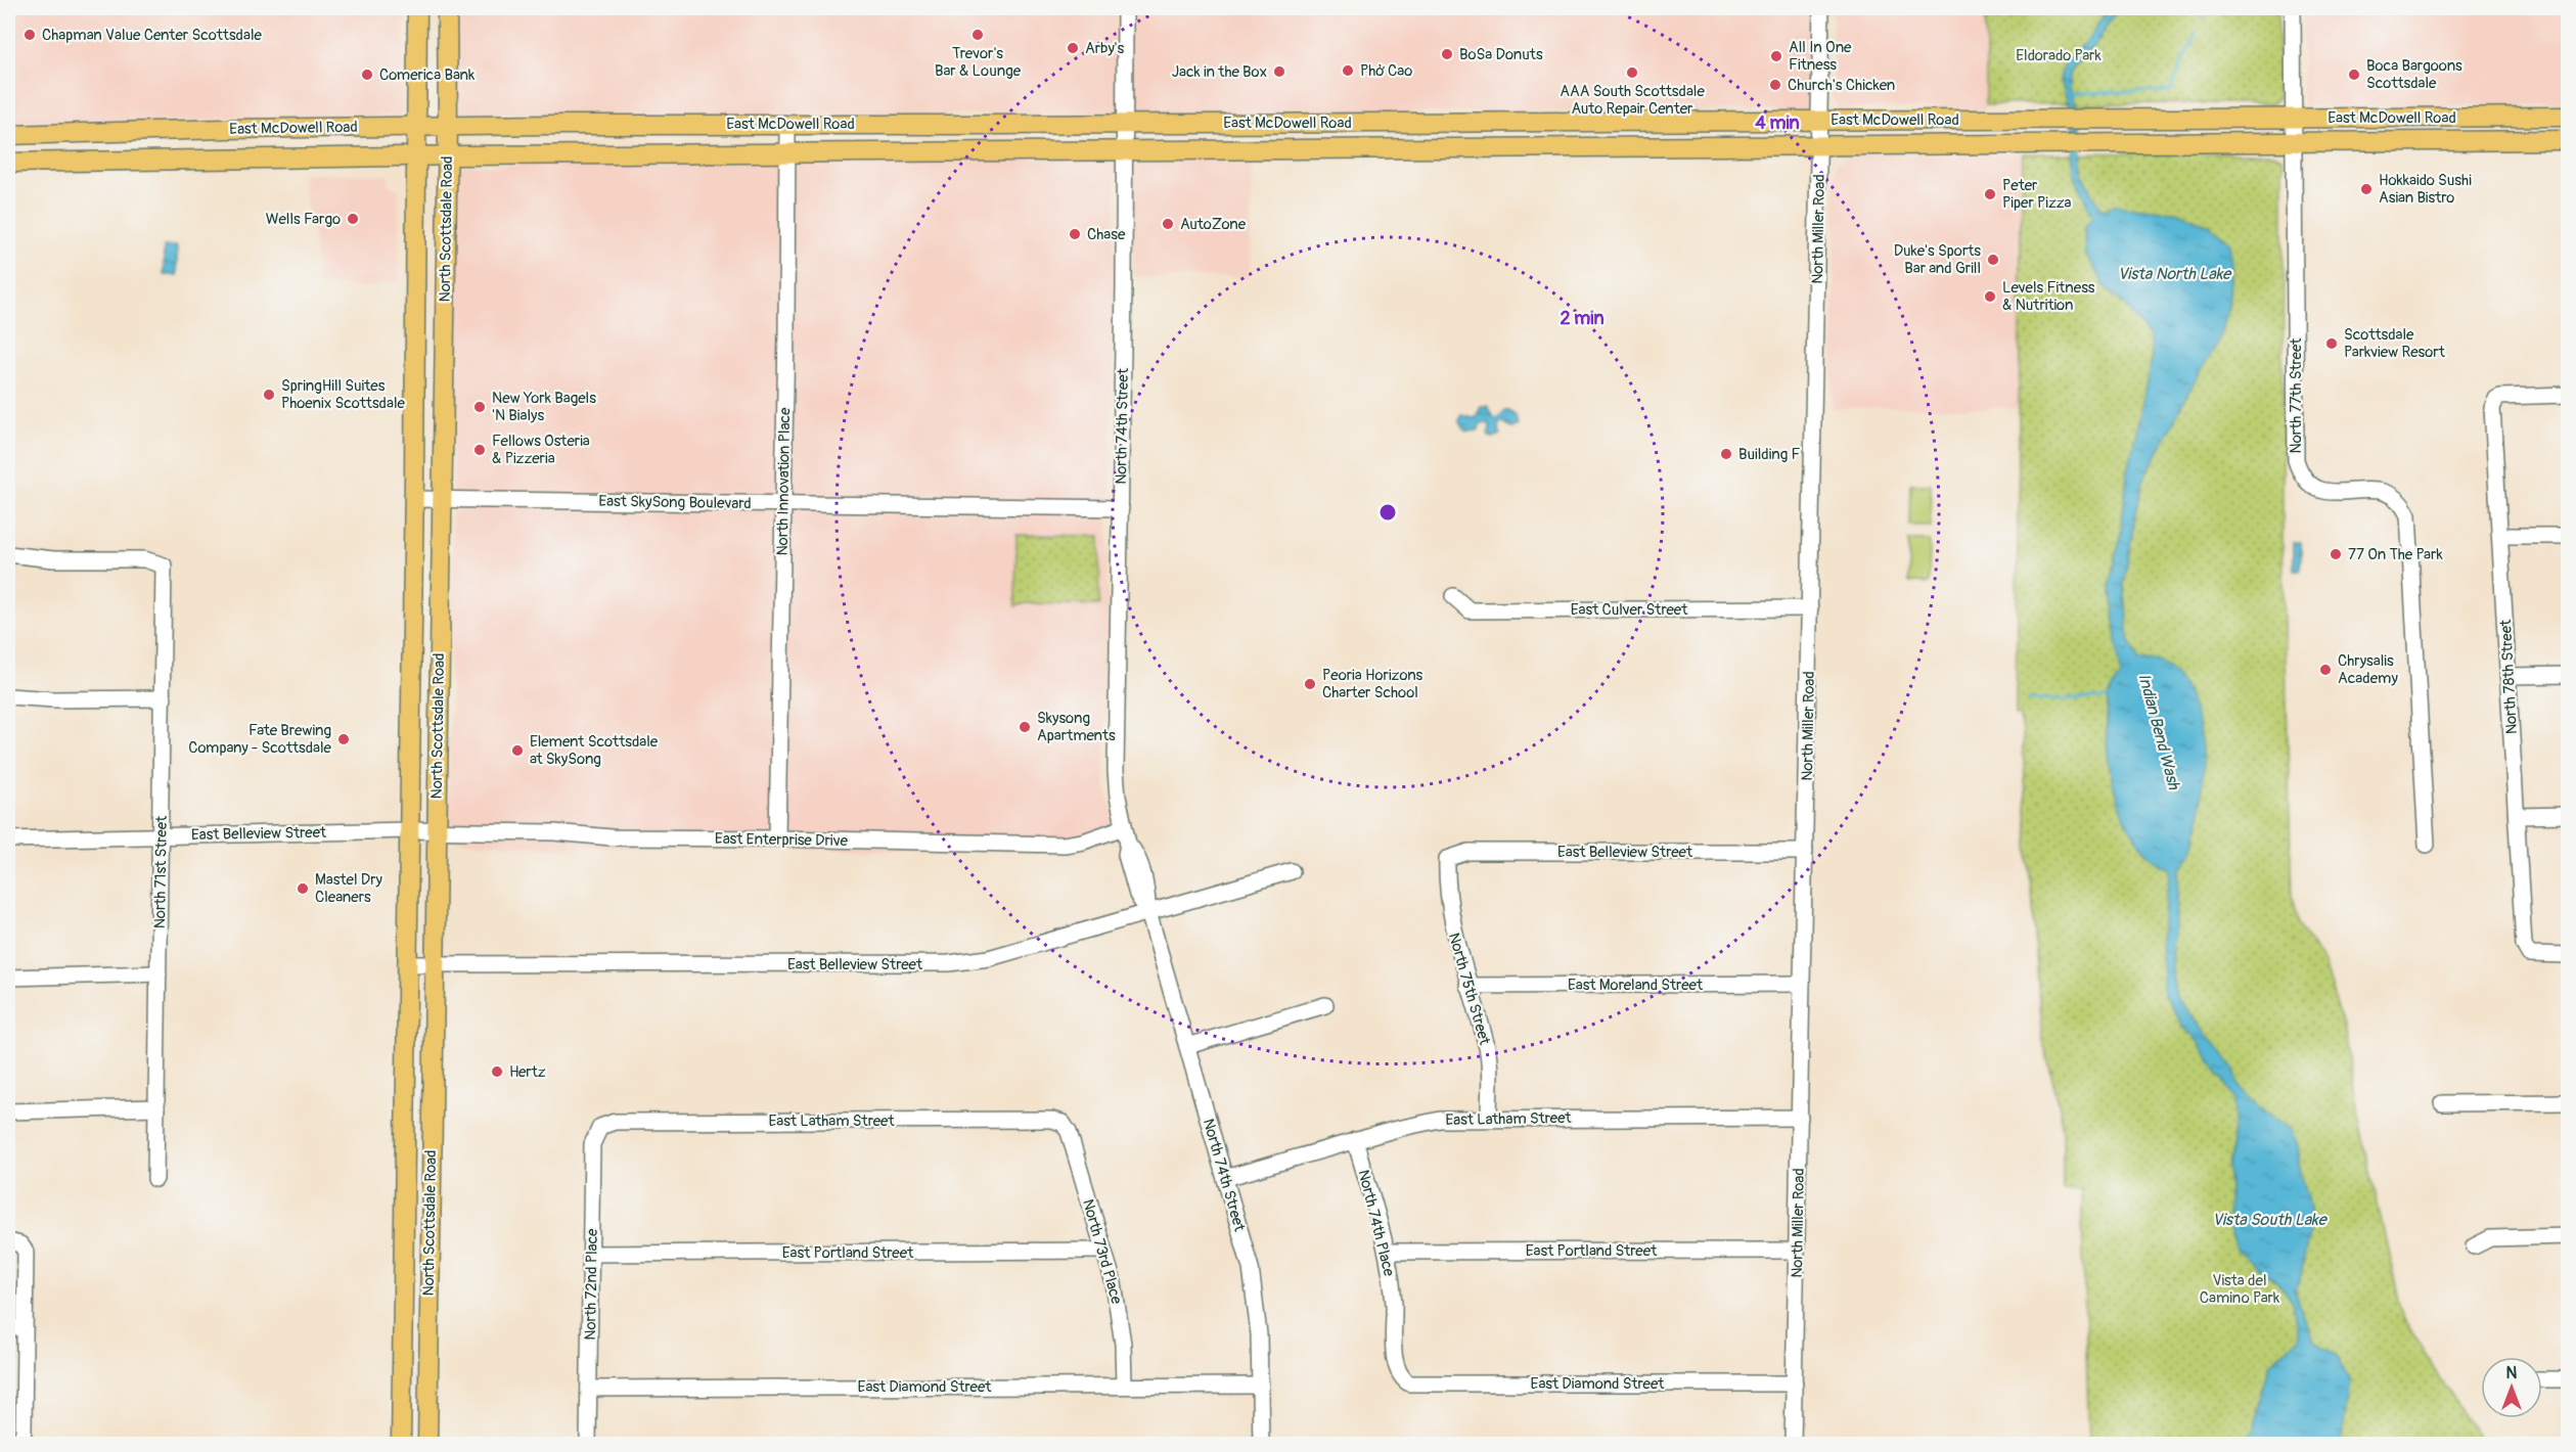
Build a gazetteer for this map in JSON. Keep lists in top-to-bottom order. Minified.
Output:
{"streets":{"main road":["East McDowell Road","North Scottsdale Road"],"street":["North Miller Road","North 77th Street","North 74th Street","North Innovation Place","East SkySong Boulevard","East Culver Street","North 78th Street","East Belleview Street","East Enterprise Drive","North 71st Street","East Moreland Street","North 75th Street","East Latham Street","North 74th Place","East Portland Street","North 73rd Place","North 72nd Place","East Diamond Street"]},"crossings":[["East McDowell Road","North Scottsdale Road"],["East McDowell Road","North Miller Road"],["East McDowell Road","North 77th Street"],["East McDowell Road","North 74th Street"],["East McDowell Road","North Innovation Place"],["North Scottsdale Road","East SkySong Boulevard"],["North Scottsdale Road","East Belleview Street"],["North Scottsdale Road","East Enterprise Drive"],["North Miller Road","East Culver Street"],["North Miller Road","East Belleview Street"],["North Miller Road","East Moreland Street"],["North Miller Road","East Latham Street"],["North Miller Road","East Portland Street"],["North Miller Road","East Diamond Street"],["North 74th Street","East SkySong Boulevard"],["North 74th Street","East Belleview Street"],["North 74th Street","East Enterprise Drive"],["North 74th Street","East Latham Street"],["North 74th Street","East Diamond Street"],["North Innovation Place","East SkySong Boulevard"],["North Innovation Place","East Enterprise Drive"],["East Belleview Street","East Enterprise Drive"],["East Belleview Street","North 71st Street"],["East Belleview Street","North 75th Street"],["East Moreland Street","North 75th Street"],["North 75th Street","East Latham Street"],["East Latham Street","North 74th Place"],["East Latham Street","North 73rd Place"],["East Latham Street","North 72nd Place"],["North 74th Place","East Portland Street"],["North 74th Place","East Diamond Street"],["East Portland Street","North 73rd Place"],["East Portland Street","North 72nd Place"],["North 73rd Place","East Diamond Street"],["North 72nd Place","East Diamond Street"]],"water":["Vista North Lake","Indian Bend Wash","Vista South Lake"],"parks":["Eldorado Park","Vista del Camino Park"],"places":["Chapman Value Center Scottsdale","Trevor's Bar & Lounge","Arby's","BoSa Donuts","All In One Fitness","Phở Cao","Jack in the Box","AAA South Scottsdale Auto Repair Center","Comerica Bank","Boca Bargoons Scottsdale","Church's Chicken","Hokkaido Sushi Asian Bistro","Peter Piper Pizza","Wells Fargo","AutoZone","Chase","Duke's Sports Bar and Grill","Levels Fitness & Nutrition","Scottsdale Parkview Resort","SpringHill Suites Phoenix Scottsdale","New York Bagels 'N Bialys","Fellows Osteria & Pizzeria","Building F","77 On The Park","Chrysalis Academy","Peoria Horizons Charter School","Skysong Apartments","Fate Brewing Company - Scottsdale","Element Scottsdale at SkySong","Mastel Dry Cleaners","Hertz"],"north":"top","rings":["4 min","2 min"]}
